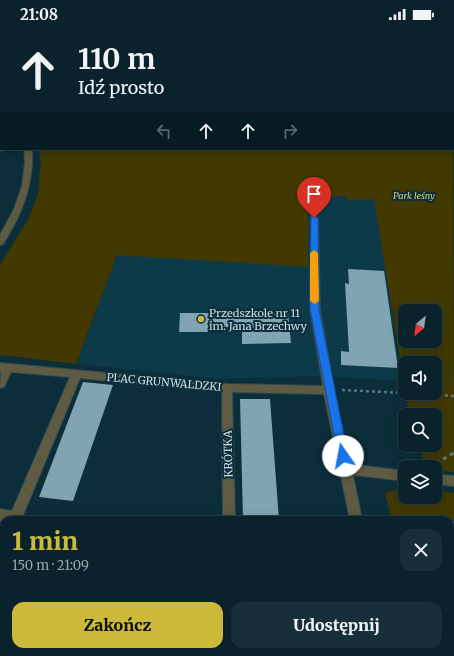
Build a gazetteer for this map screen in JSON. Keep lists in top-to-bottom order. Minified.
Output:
{"streets":{"street":["PLAC GRUNWALDZKI","KRÓTKA"]},"crossings":[["PLAC GRUNWALDZKI","KRÓTKA"]],"parks":["Park leśny"],"places":["Przedszkole nr 11 im. Jana Brzechwy"],"north":"bottom left","page":{"status":"21:08","turn":["110 m","Idź prosto"],"heading":["1 min","150 m · 21:09"],"buttons":["Zakończ","Udostępnij"]}}
